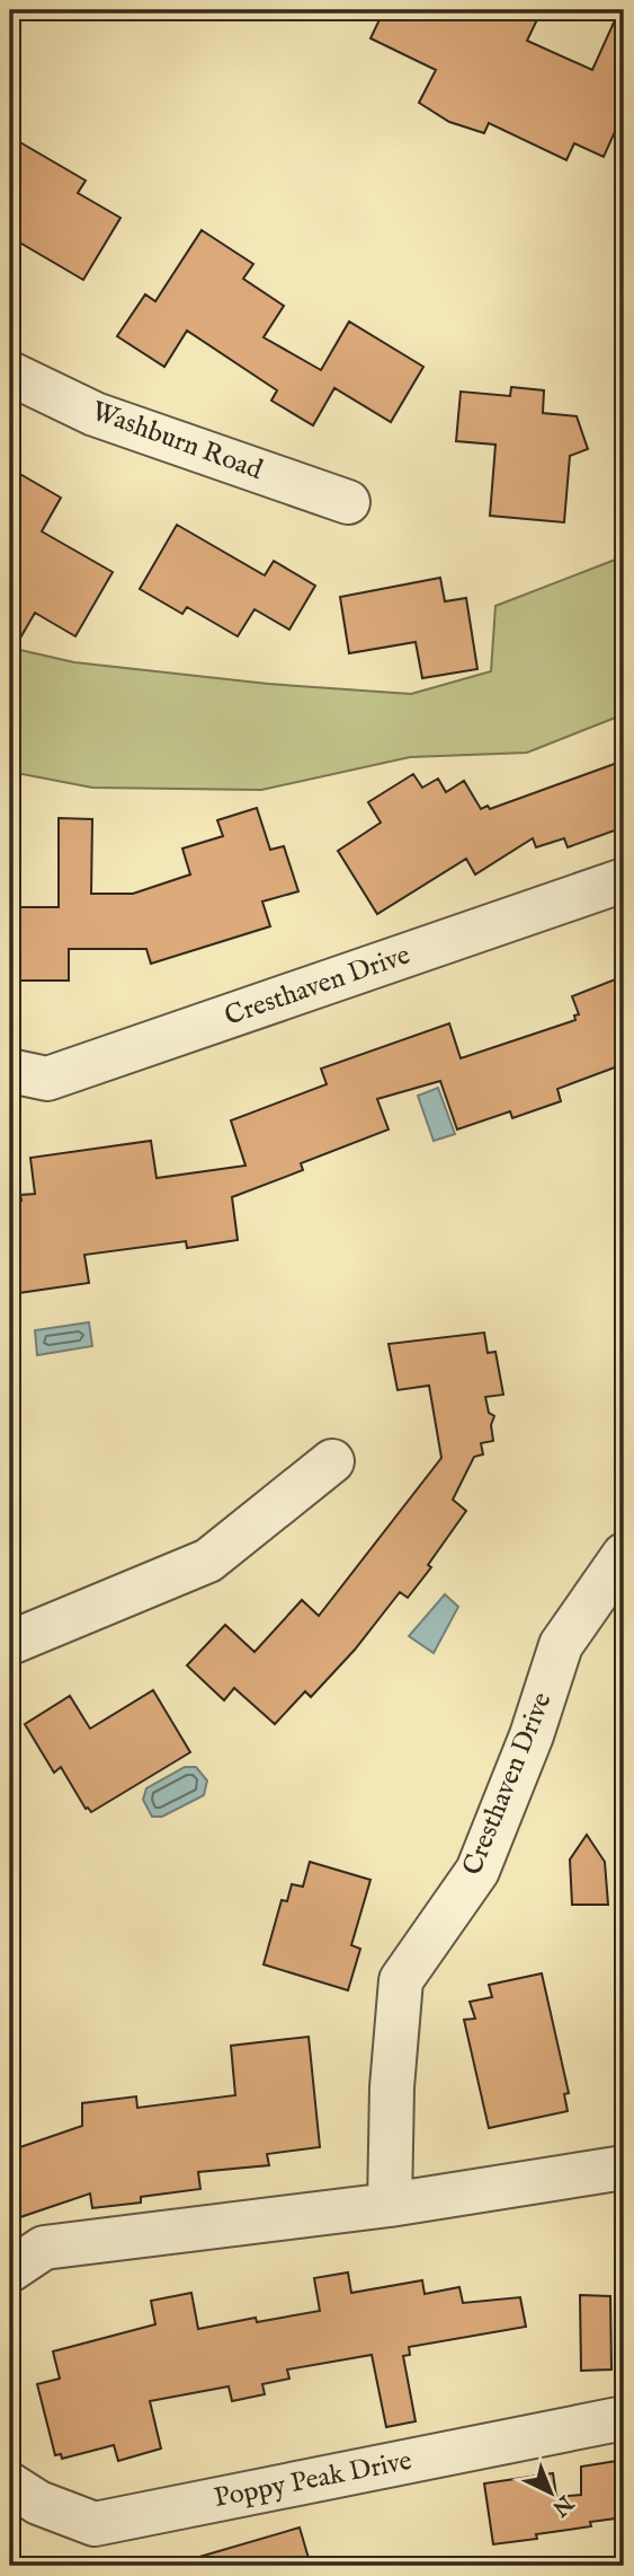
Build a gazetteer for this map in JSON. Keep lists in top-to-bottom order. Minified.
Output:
{"streets":{"street":["Washburn Road","Cresthaven Drive","Poppy Peak Drive"]},"north":"bottom right"}
